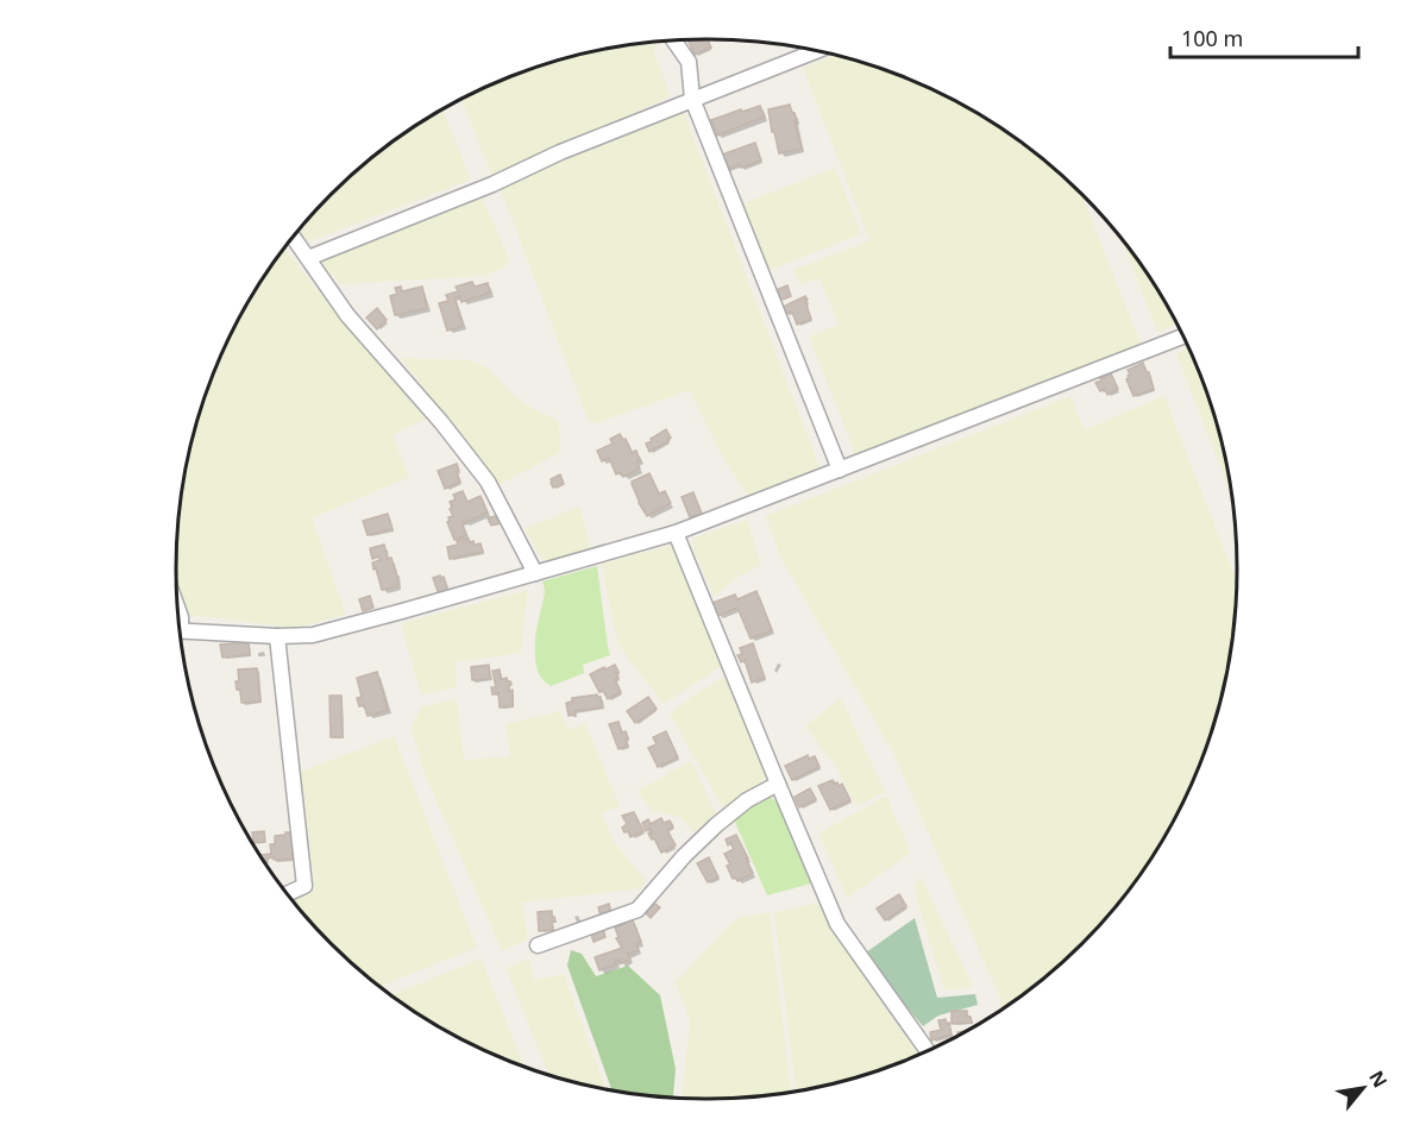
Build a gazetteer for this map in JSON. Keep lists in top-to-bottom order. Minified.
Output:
{"scale_bar":"100 m","north":"top right"}
